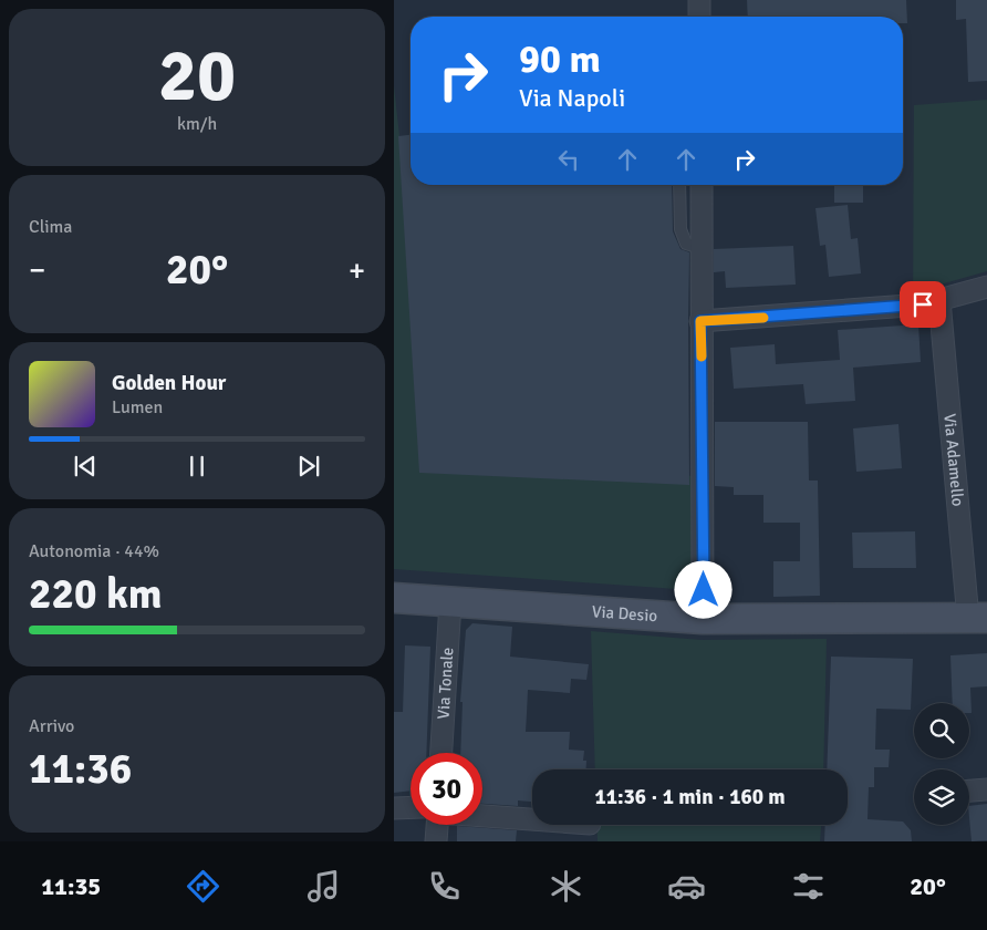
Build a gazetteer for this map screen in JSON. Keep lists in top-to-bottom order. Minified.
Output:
{"streets":{"street":["Via Adamello","Via Desio","Via Tonale"]},"crossings":[["Via Adamello","Via Desio"],["Via Desio","Via Tonale"]],"page":{"tile":[["20","km/h"],"Clima",["Autonomia · 44%","220 km"],["Arrivo","11:36"]],"turn":["90 m","Via Napoli"],"heat":["−","20°","+"],"song":["Golden Hour","Lumen"],"limit":"30","trip":"11:36 · 1 min · 160 m","tabs":["11:35","20°"]}}
